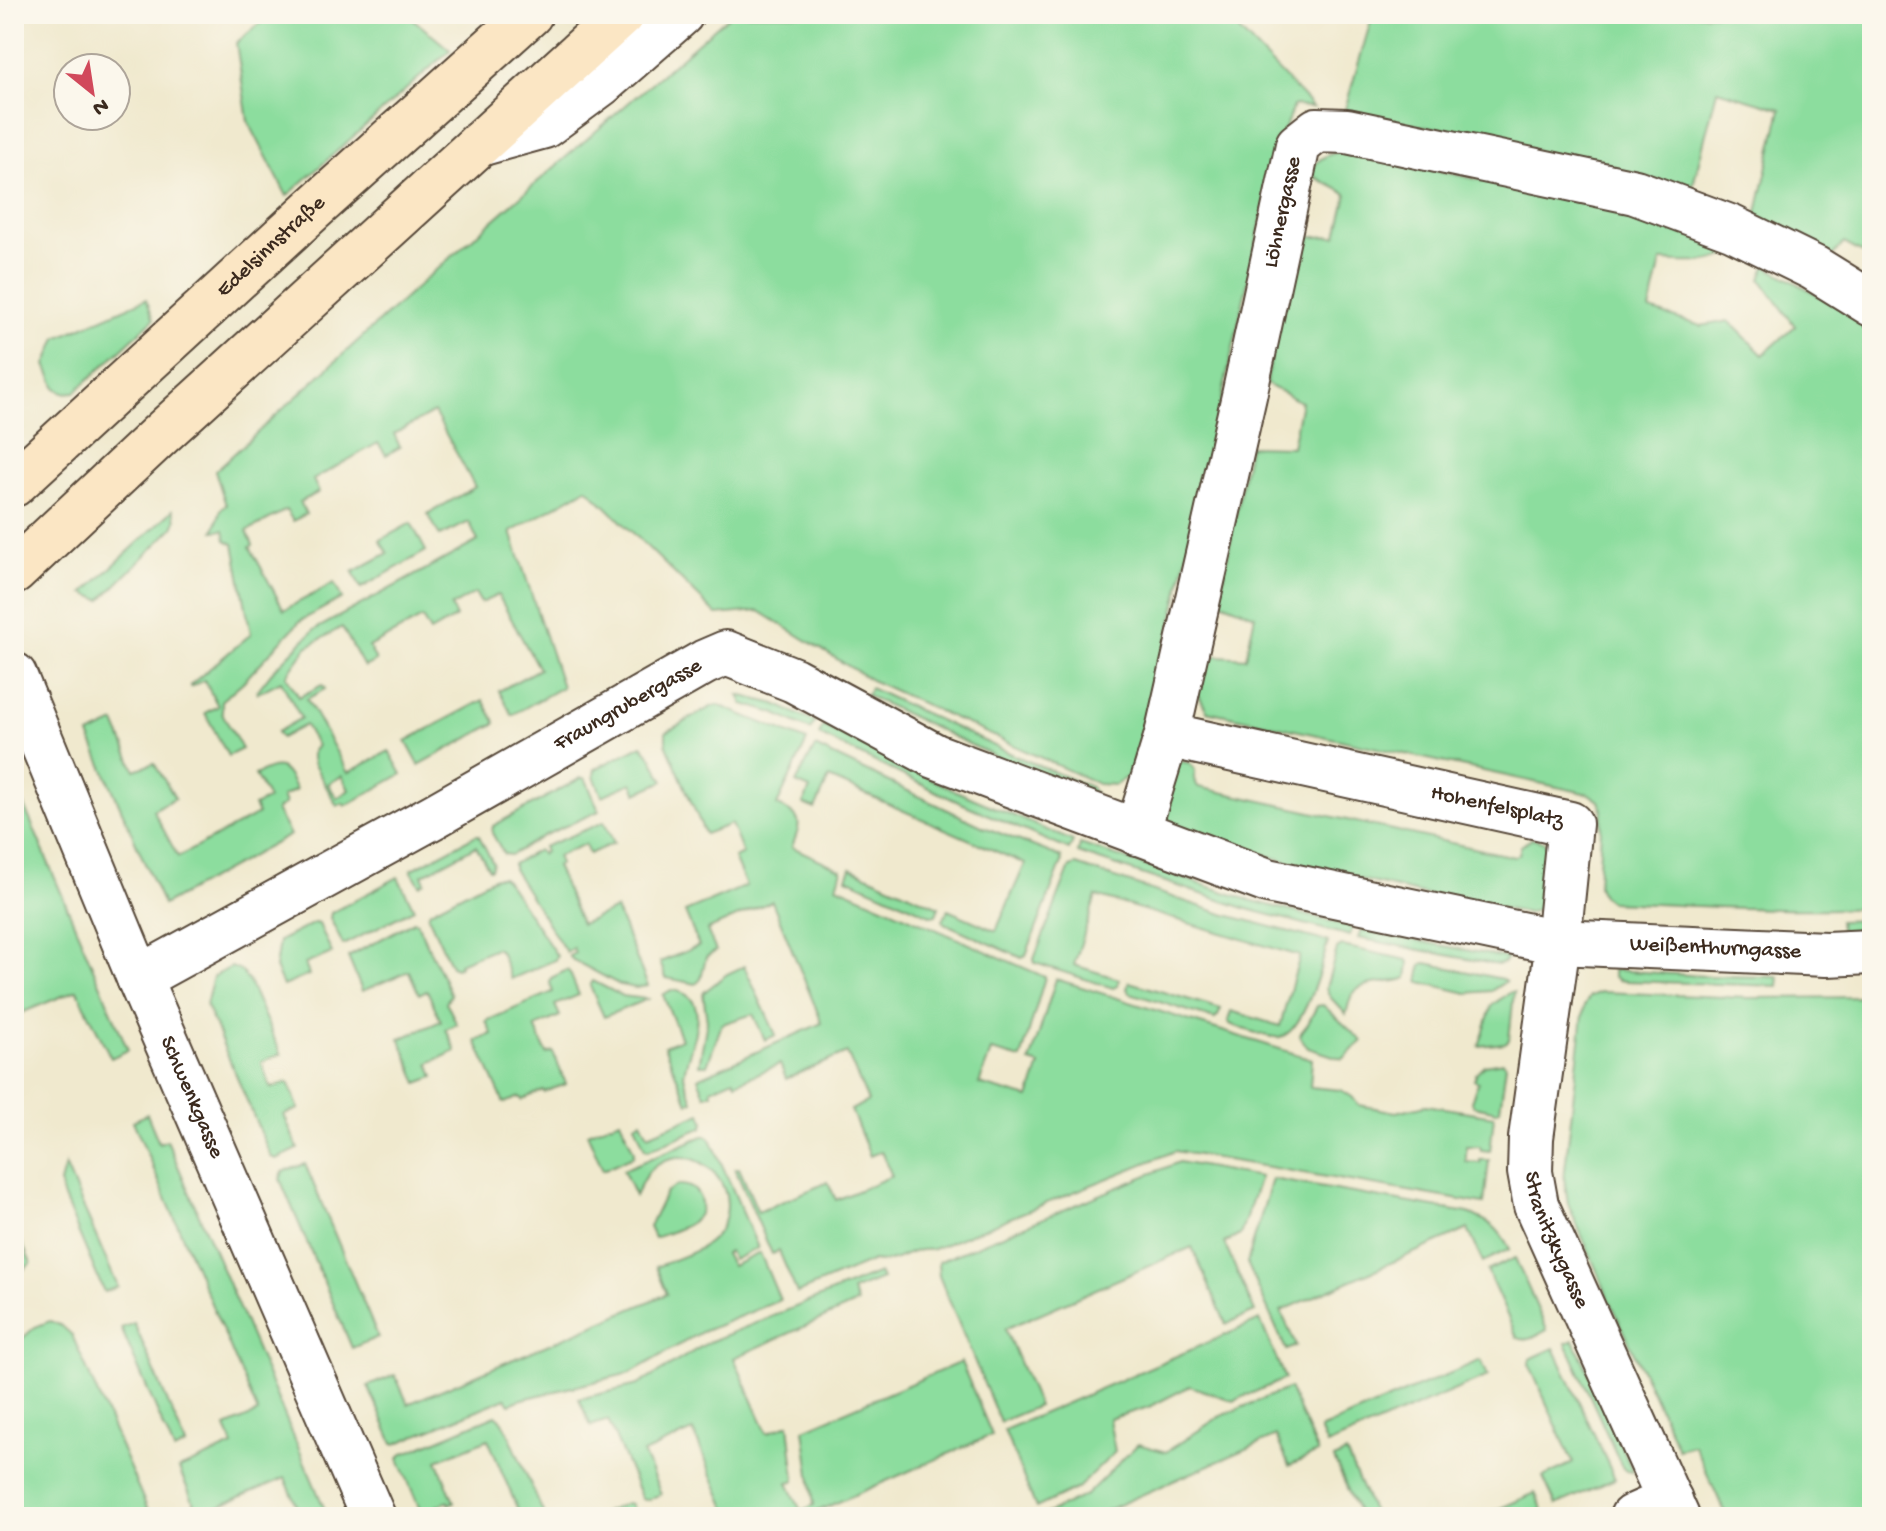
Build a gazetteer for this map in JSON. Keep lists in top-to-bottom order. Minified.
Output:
{"streets":{"main road":["Edelsinnstraße"],"street":["Löhnergasse","Fraungrubergasse","Hohenfelsplatz","Weißenthurngasse","Schwenkgasse","Stranitzkygasse"]},"crossings":[["Löhnergasse","Hohenfelsplatz"],["Fraungrubergasse","Schwenkgasse"],["Hohenfelsplatz","Weißenthurngasse"],["Hohenfelsplatz","Stranitzkygasse"],["Weißenthurngasse","Stranitzkygasse"]],"north":"bottom right"}
